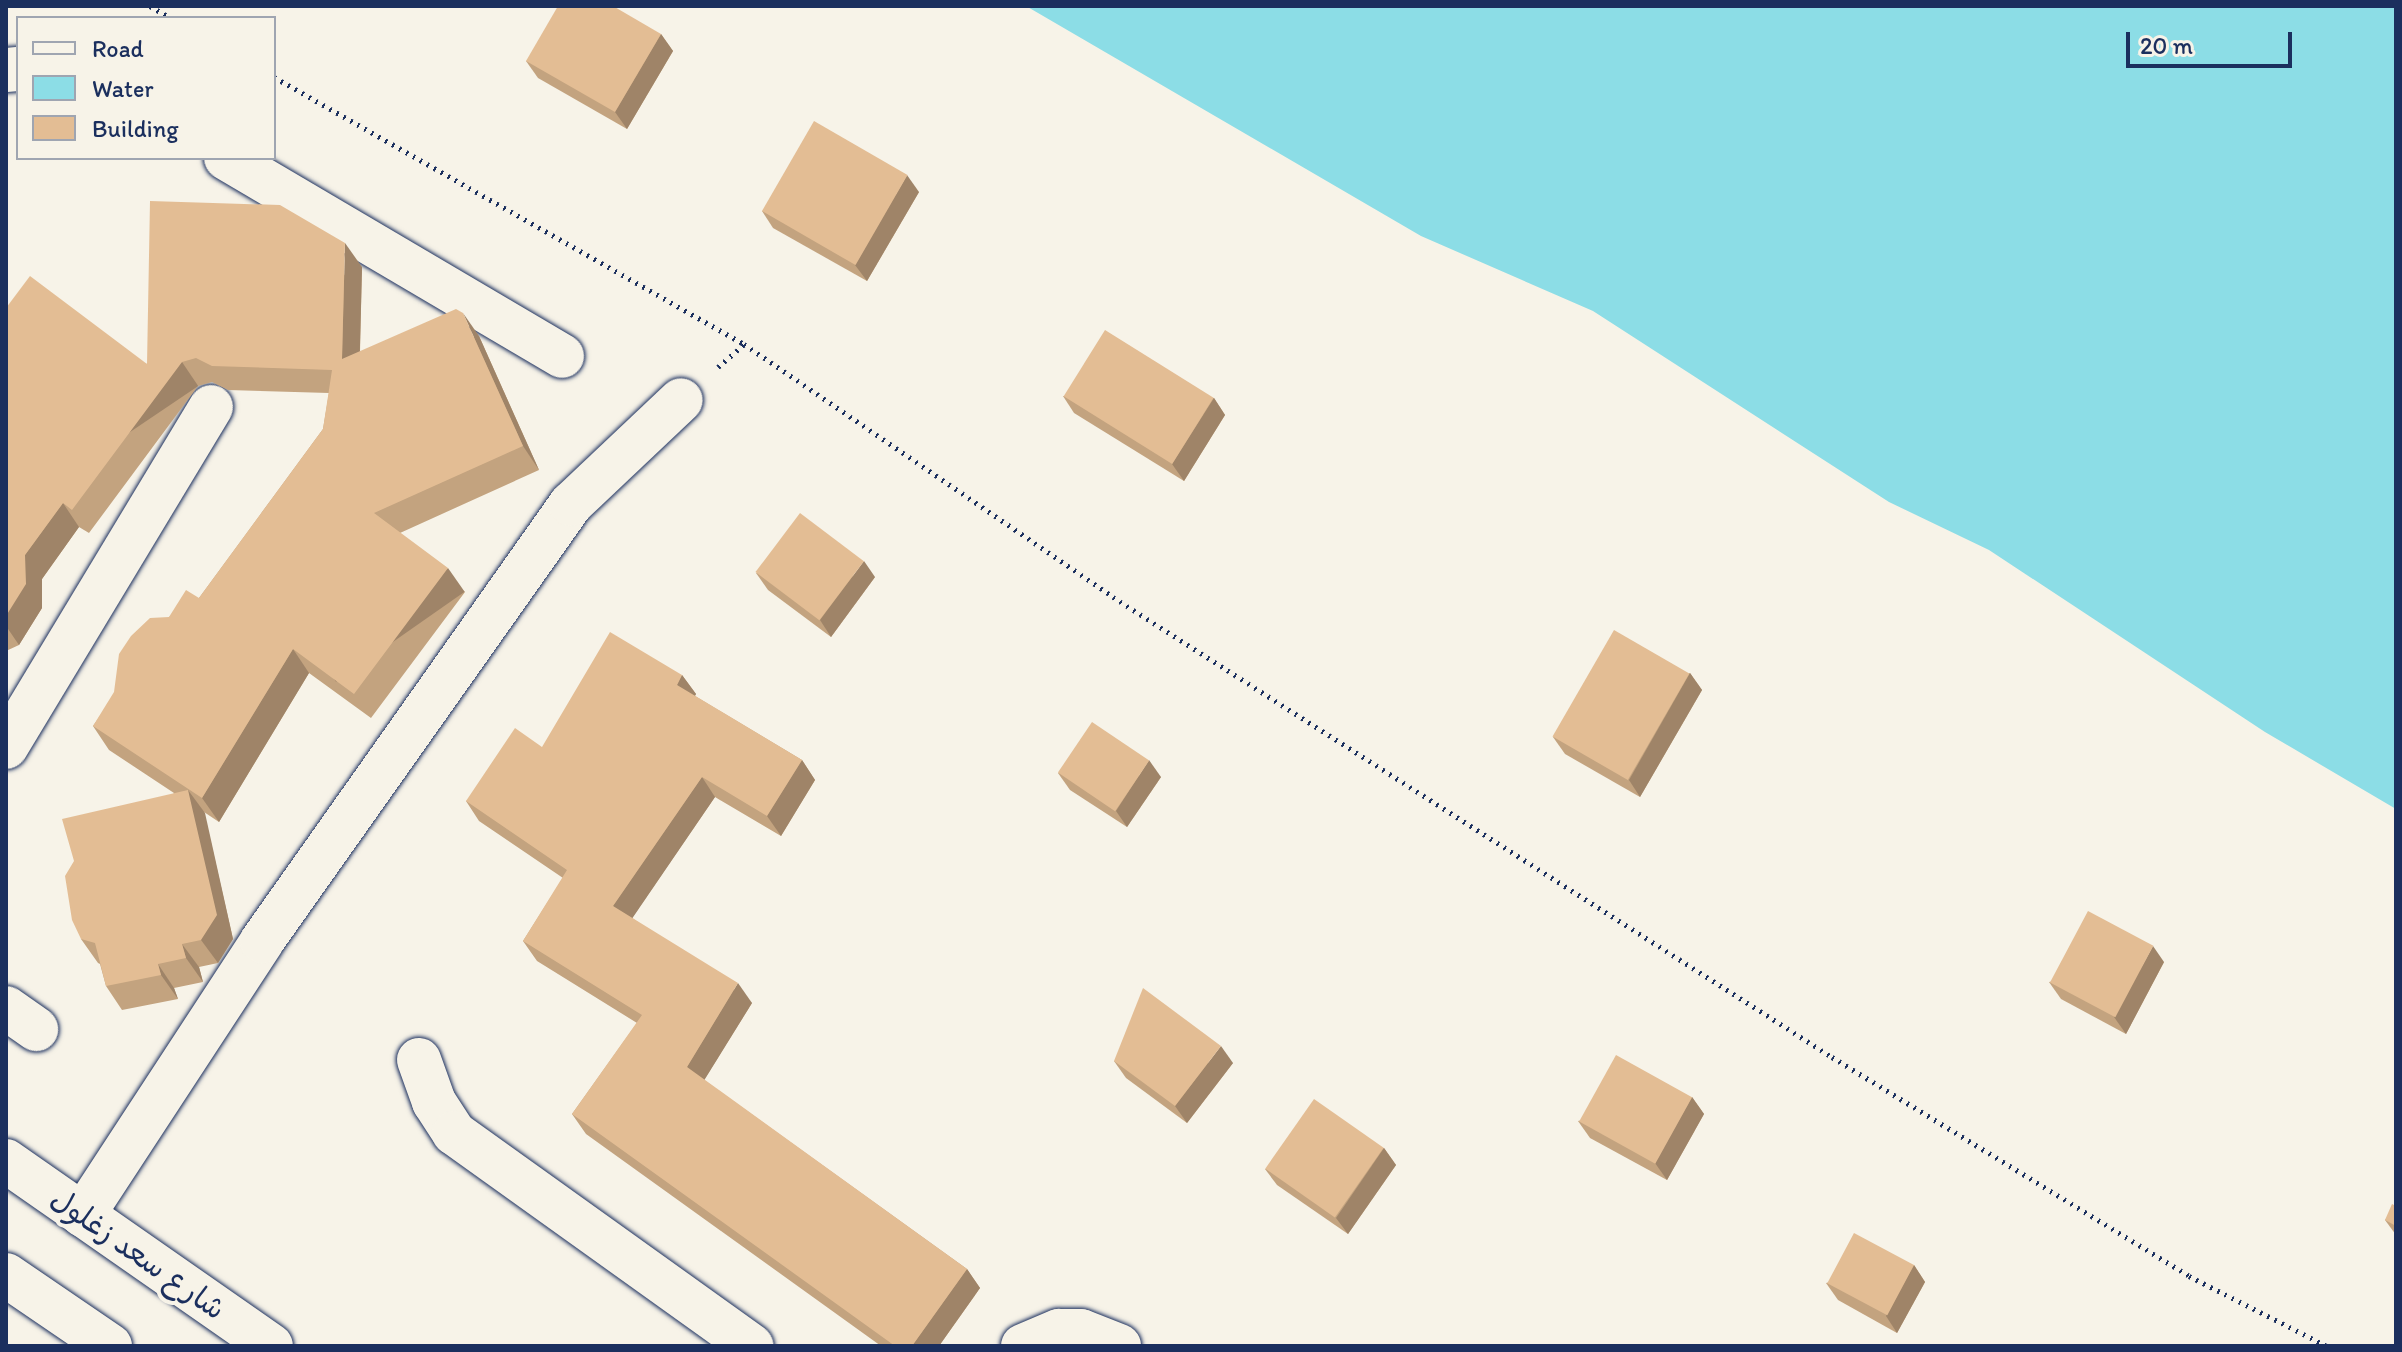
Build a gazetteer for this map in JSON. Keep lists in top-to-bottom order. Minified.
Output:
{"streets":{"street":["شارع سعد زغلول"]},"legend":["Road","Water","Building"],"scale_bar":"20 m"}
